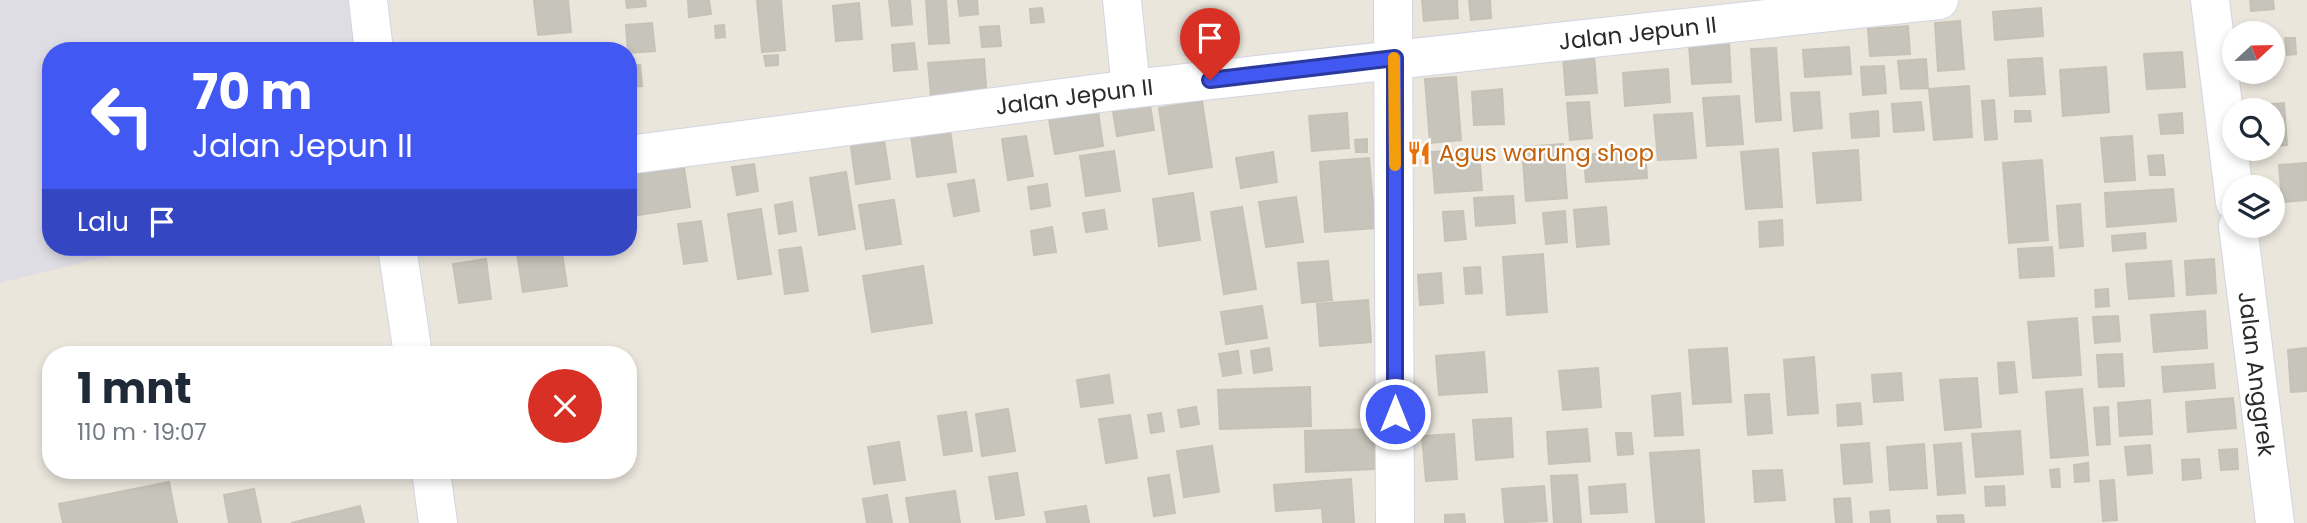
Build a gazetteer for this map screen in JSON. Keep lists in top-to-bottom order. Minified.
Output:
{"streets":{"street":["Jalan Jepun II","Jalan Anggrek"]},"places":{"restaurant":["Agus warung shop"]},"north":"right","page":{"turn":["70 m","Jalan Jepun II"],"then":"Lalu","heading":["1 mnt","110 m · 19:07"]}}
